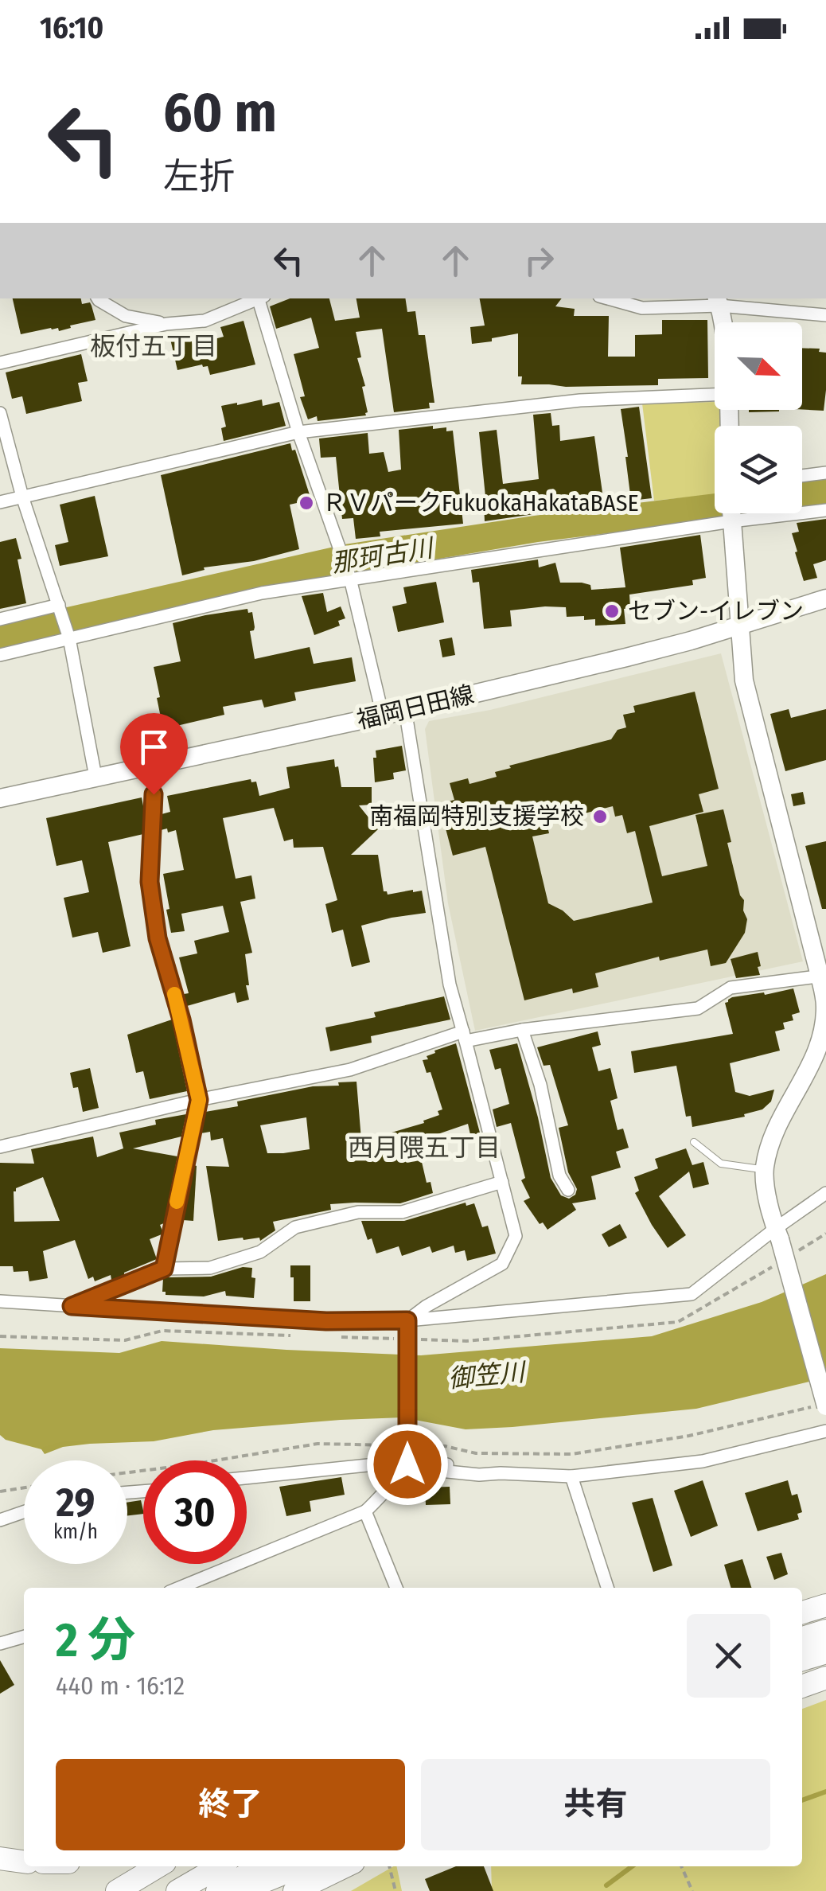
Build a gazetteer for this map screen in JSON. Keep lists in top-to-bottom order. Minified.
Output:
{"streets":{"main road":["福岡日田線"]},"districts":["板付五丁目","西月隈五丁目"],"water":["那珂古川","御笠川"],"places":["ＲＶパークFukuokaHakataBASE","セブン-イレブン","南福岡特別支援学校"],"north":"bottom right","page":{"status":"16:10","turn":["60 m","左折"],"speed":"29 km/h","limit":"30","heading":["2 分","440 m · 16:12"],"buttons":["終了","共有"]}}
